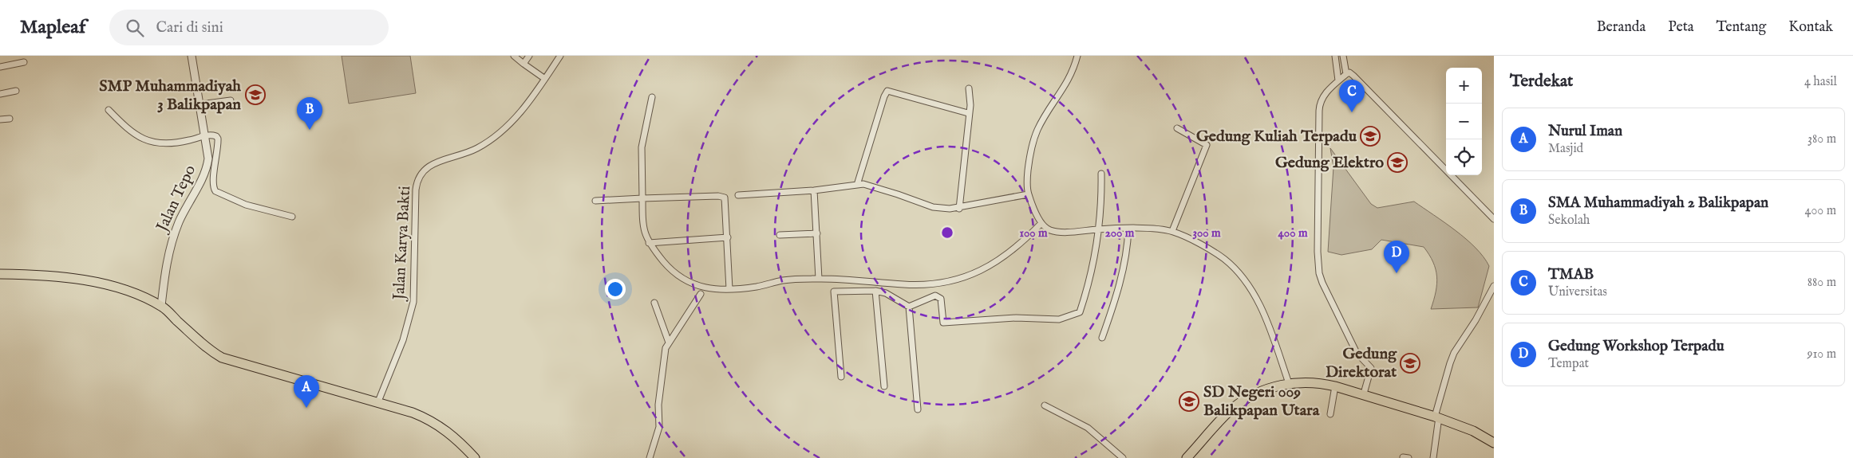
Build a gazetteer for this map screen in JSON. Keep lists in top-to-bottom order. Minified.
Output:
{"streets":{"street":["Jalan Tepo","Jalan Karya Bakti"]},"places":{"school or university":["SMP Muhammadiyah 3 Balikpapan","Gedung Kuliah Terpadu","Gedung Elektro","Gedung Direktorat","SD Negeri 009 Balikpapan Utara"]},"page":{"header":"Mapleaf","search":"Cari di sini","nav":["Beranda","Peta","Tentang","Kontak"],"heading":["Terdekat","4 hasil"],"map_buttons":["+","−"],"pins":["C","B","D","A"],"list":[{"mark":"A","name":"Nurul Iman","note":"Masjid","value":"380 m"},{"mark":"B","name":"SMA Muhammadiyah 2 Balikpapan","note":"Sekolah","value":"400 m"},{"mark":"C","name":"TMAB","note":"Universitas","value":"880 m"},{"mark":"D","name":"Gedung Workshop Terpadu","note":"Tempat","value":"910 m"}]},"rings":["100 m","200 m","300 m","400 m"]}
